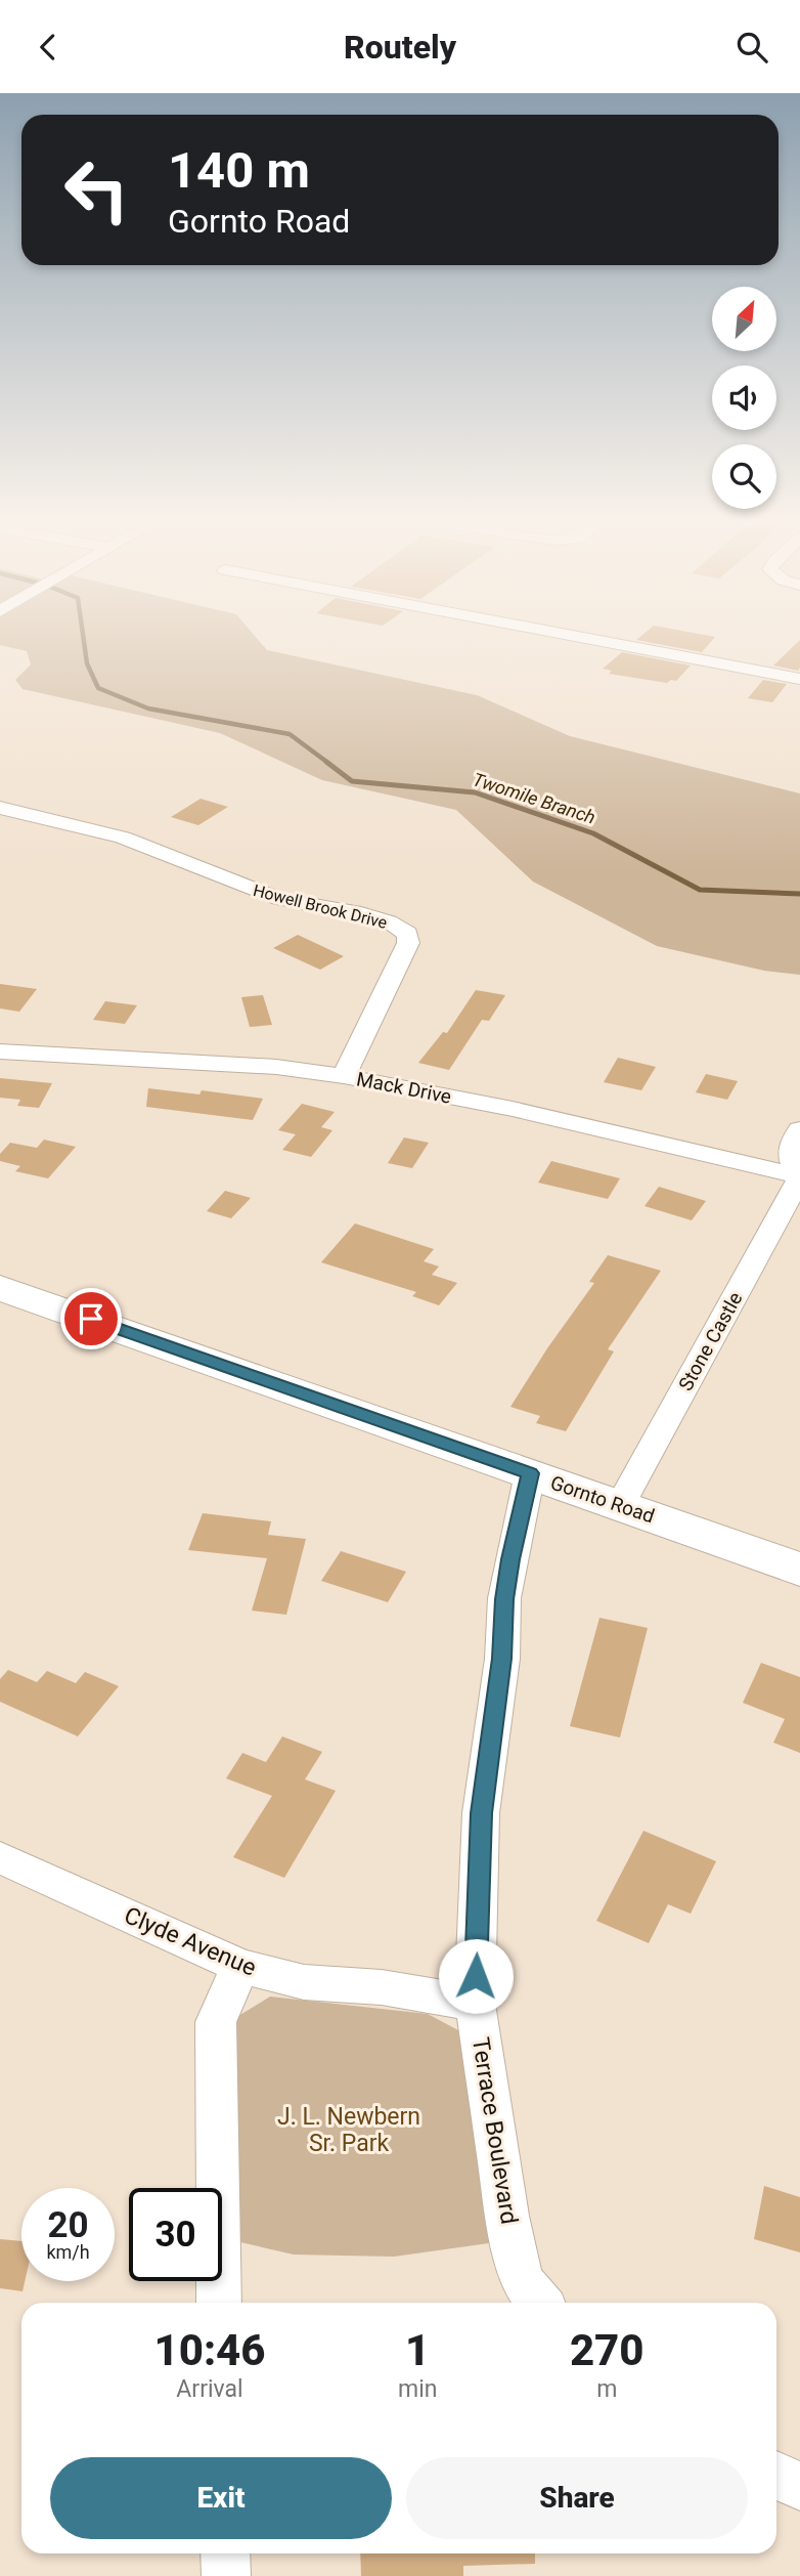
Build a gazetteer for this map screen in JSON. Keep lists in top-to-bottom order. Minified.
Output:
{"streets":{"main road":["Gornto Road"],"street":["Howell Brook Drive","Mack Drive","Stone Castle","Clyde Avenue","Terrace Boulevard"]},"crossings":[["Howell Brook Drive","Mack Drive"],["Mack Drive","Stone Castle"],["Stone Castle","Gornto Road"],["Gornto Road","Terrace Boulevard"],["Clyde Avenue","Terrace Boulevard"]],"water":["Twomile Branch"],"parks":["J. L. Newbern Sr. Park"],"north":"top right","page":{"header":"Routely","turn":["140 m","Gornto Road"],"speed":"20 km/h","limit":"30","eta":["10:46","Arrival","1","min","270","m"],"buttons":["Exit","Share"]}}
